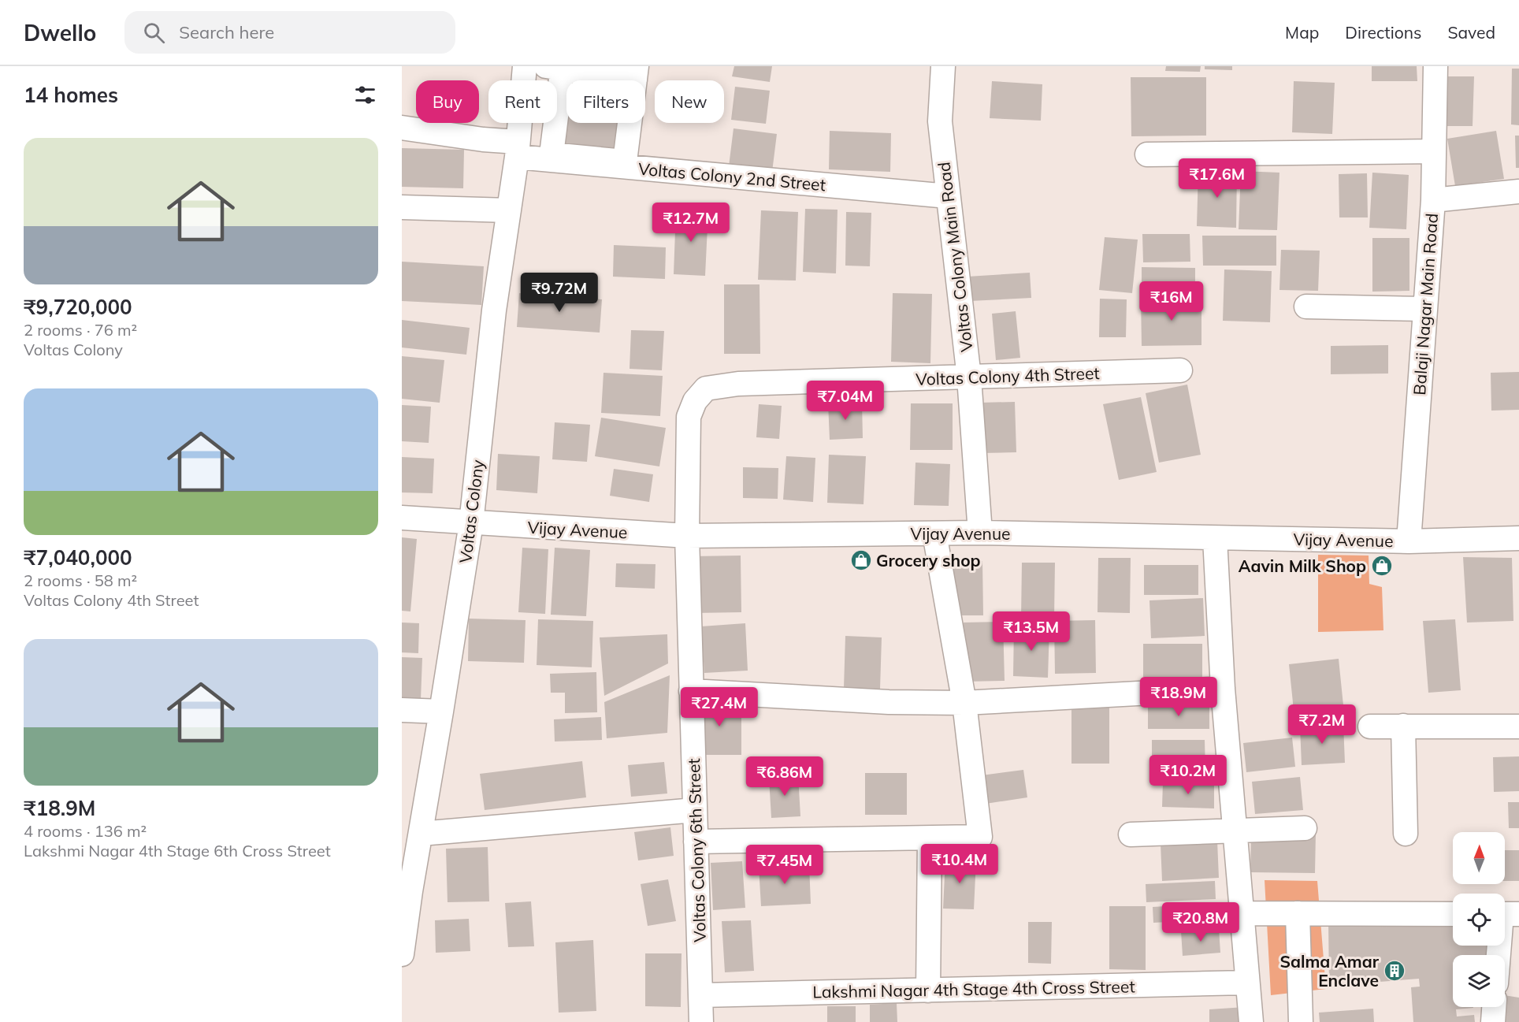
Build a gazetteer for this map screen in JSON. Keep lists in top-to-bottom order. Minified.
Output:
{"streets":{"street":["Voltas Colony 2nd Street","Voltas Colony Main Road","Balaji Nagar Main Road","Voltas Colony 4th Street","Voltas Colony","Vijay Avenue","Voltas Colony 6th Street","Lakshmi Nagar 4th Stage 4th Cross Street"]},"crossings":[["Voltas Colony 2nd Street","Voltas Colony Main Road"],["Voltas Colony 2nd Street","Voltas Colony"],["Voltas Colony Main Road","Voltas Colony 4th Street"],["Voltas Colony Main Road","Vijay Avenue"],["Balaji Nagar Main Road","Vijay Avenue"],["Voltas Colony 4th Street","Vijay Avenue"],["Voltas Colony 4th Street","Voltas Colony 6th Street"],["Voltas Colony","Vijay Avenue"],["Vijay Avenue","Voltas Colony 6th Street"],["Voltas Colony 6th Street","Lakshmi Nagar 4th Stage 4th Cross Street"]],"places":{"shop":["Grocery shop","Aavin Milk Shop"],"building":["Salma Amar Enclave"]},"north":"top","page":{"header":"Dwello","search":"Search here","nav":["Map","Directions","Saved"],"heading":"14 homes","chip":["Buy","Rent","Filters","New"],"list":[{"name":"₹9,720,000","note":"2 rooms · 76 m² · Voltas Colony"},{"name":"₹7,040,000","note":"2 rooms · 58 m² · Voltas Colony 4th Street"},{"name":"₹18.9M","note":"4 rooms · 136 m² · Lakshmi Nagar 4th Stage 6th Cross Street"}],"price":["₹17.6M","₹12.7M","₹9.72M","₹16M","₹7.04M","₹13.5M","₹18.9M","₹27.4M","₹7.2M","₹10.2M","₹6.86M","₹10.4M","₹7.45M","₹20.8M"]}}
